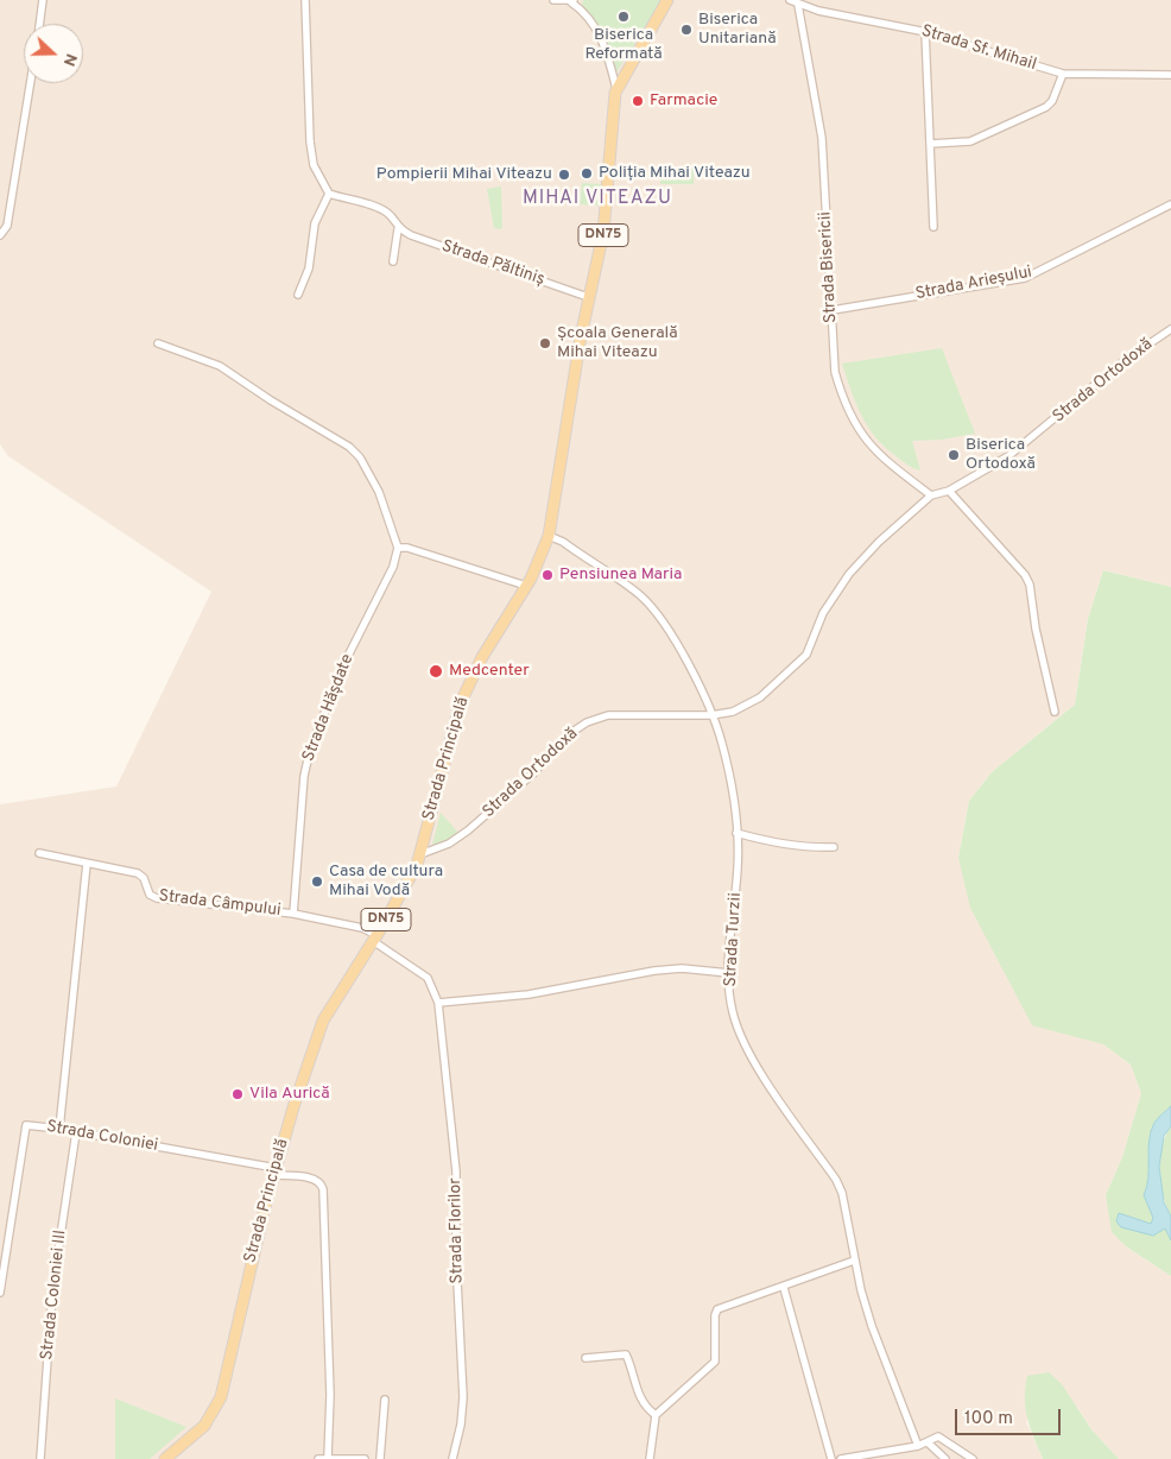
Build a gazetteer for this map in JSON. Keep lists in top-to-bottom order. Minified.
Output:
{"streets":{"main road":["DN75","Strada Principală"],"street":["Strada Sf. Mihail","Strada Păltiniș","Strada Bisericii","Strada Arieșului","Strada Ortodoxă","Strada Hășdate","Strada Câmpului","Strada Turzii","Strada Coloniei","Strada Florilor","Strada Coloniei III"]},"crossings":[["Strada Sf. Mihail","Strada Bisericii"],["Strada Păltiniș","Strada Principală"],["Strada Bisericii","Strada Arieșului"],["Strada Bisericii","Strada Ortodoxă"],["Strada Ortodoxă","Strada Principală"],["Strada Ortodoxă","Strada Turzii"],["Strada Hășdate","Strada Câmpului"],["Strada Principală","Strada Câmpului"],["Strada Principală","Strada Turzii"],["Strada Principală","Strada Coloniei"],["Strada Principală","Strada Florilor"],["Strada Câmpului","Strada Florilor"],["Strada Coloniei","Strada Coloniei III"]],"districts":["MIHAI VITEAZU"],"places":["Biserica Reformată","Biserica Unitariană","Farmacie","Poliția Mihai Viteazu","Pompierii Mihai Viteazu","Școala Generală Mihai Viteazu","Biserica Ortodoxă","Pensiunea Maria","Medcenter","Casa de cultura Mihai Vodă","Vila Aurică"],"scale_bar":"100 m","north":"right"}
